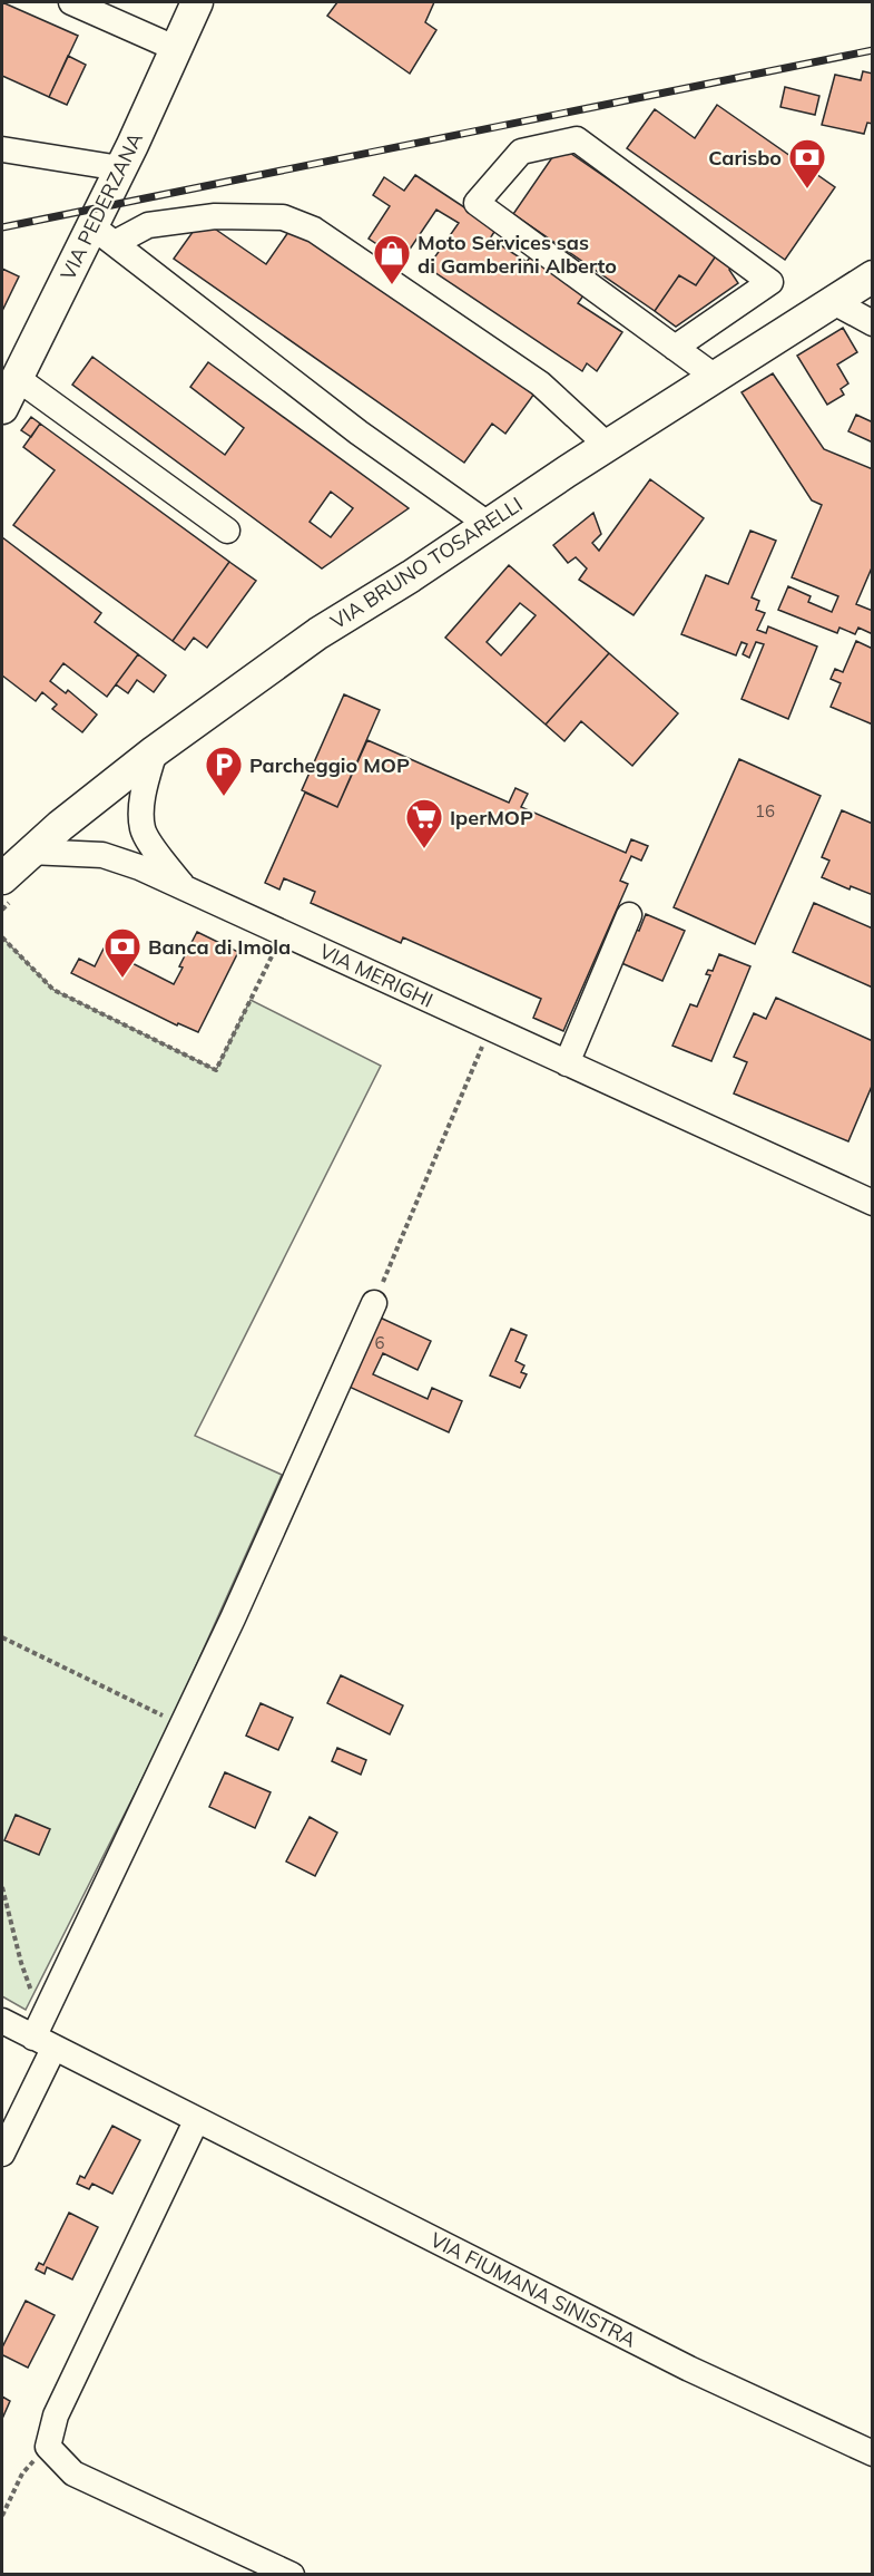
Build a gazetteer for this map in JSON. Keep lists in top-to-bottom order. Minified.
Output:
{"streets":{"main road":["VIA PEDERZANA","VIA BRUNO TOSARELLI"],"street":["VIA MERIGHI","VIA FIUMANA SINISTRA"]},"crossings":[["VIA BRUNO TOSARELLI","VIA MERIGHI"]],"places":{"bank":["Carisbo","Banca di Imola"],"shop":["Moto Services sas di Gamberini Alberto"],"parking":["Parcheggio MOP"],"supermarket":["IperMOP"]},"house_numbers":["16","6"]}
